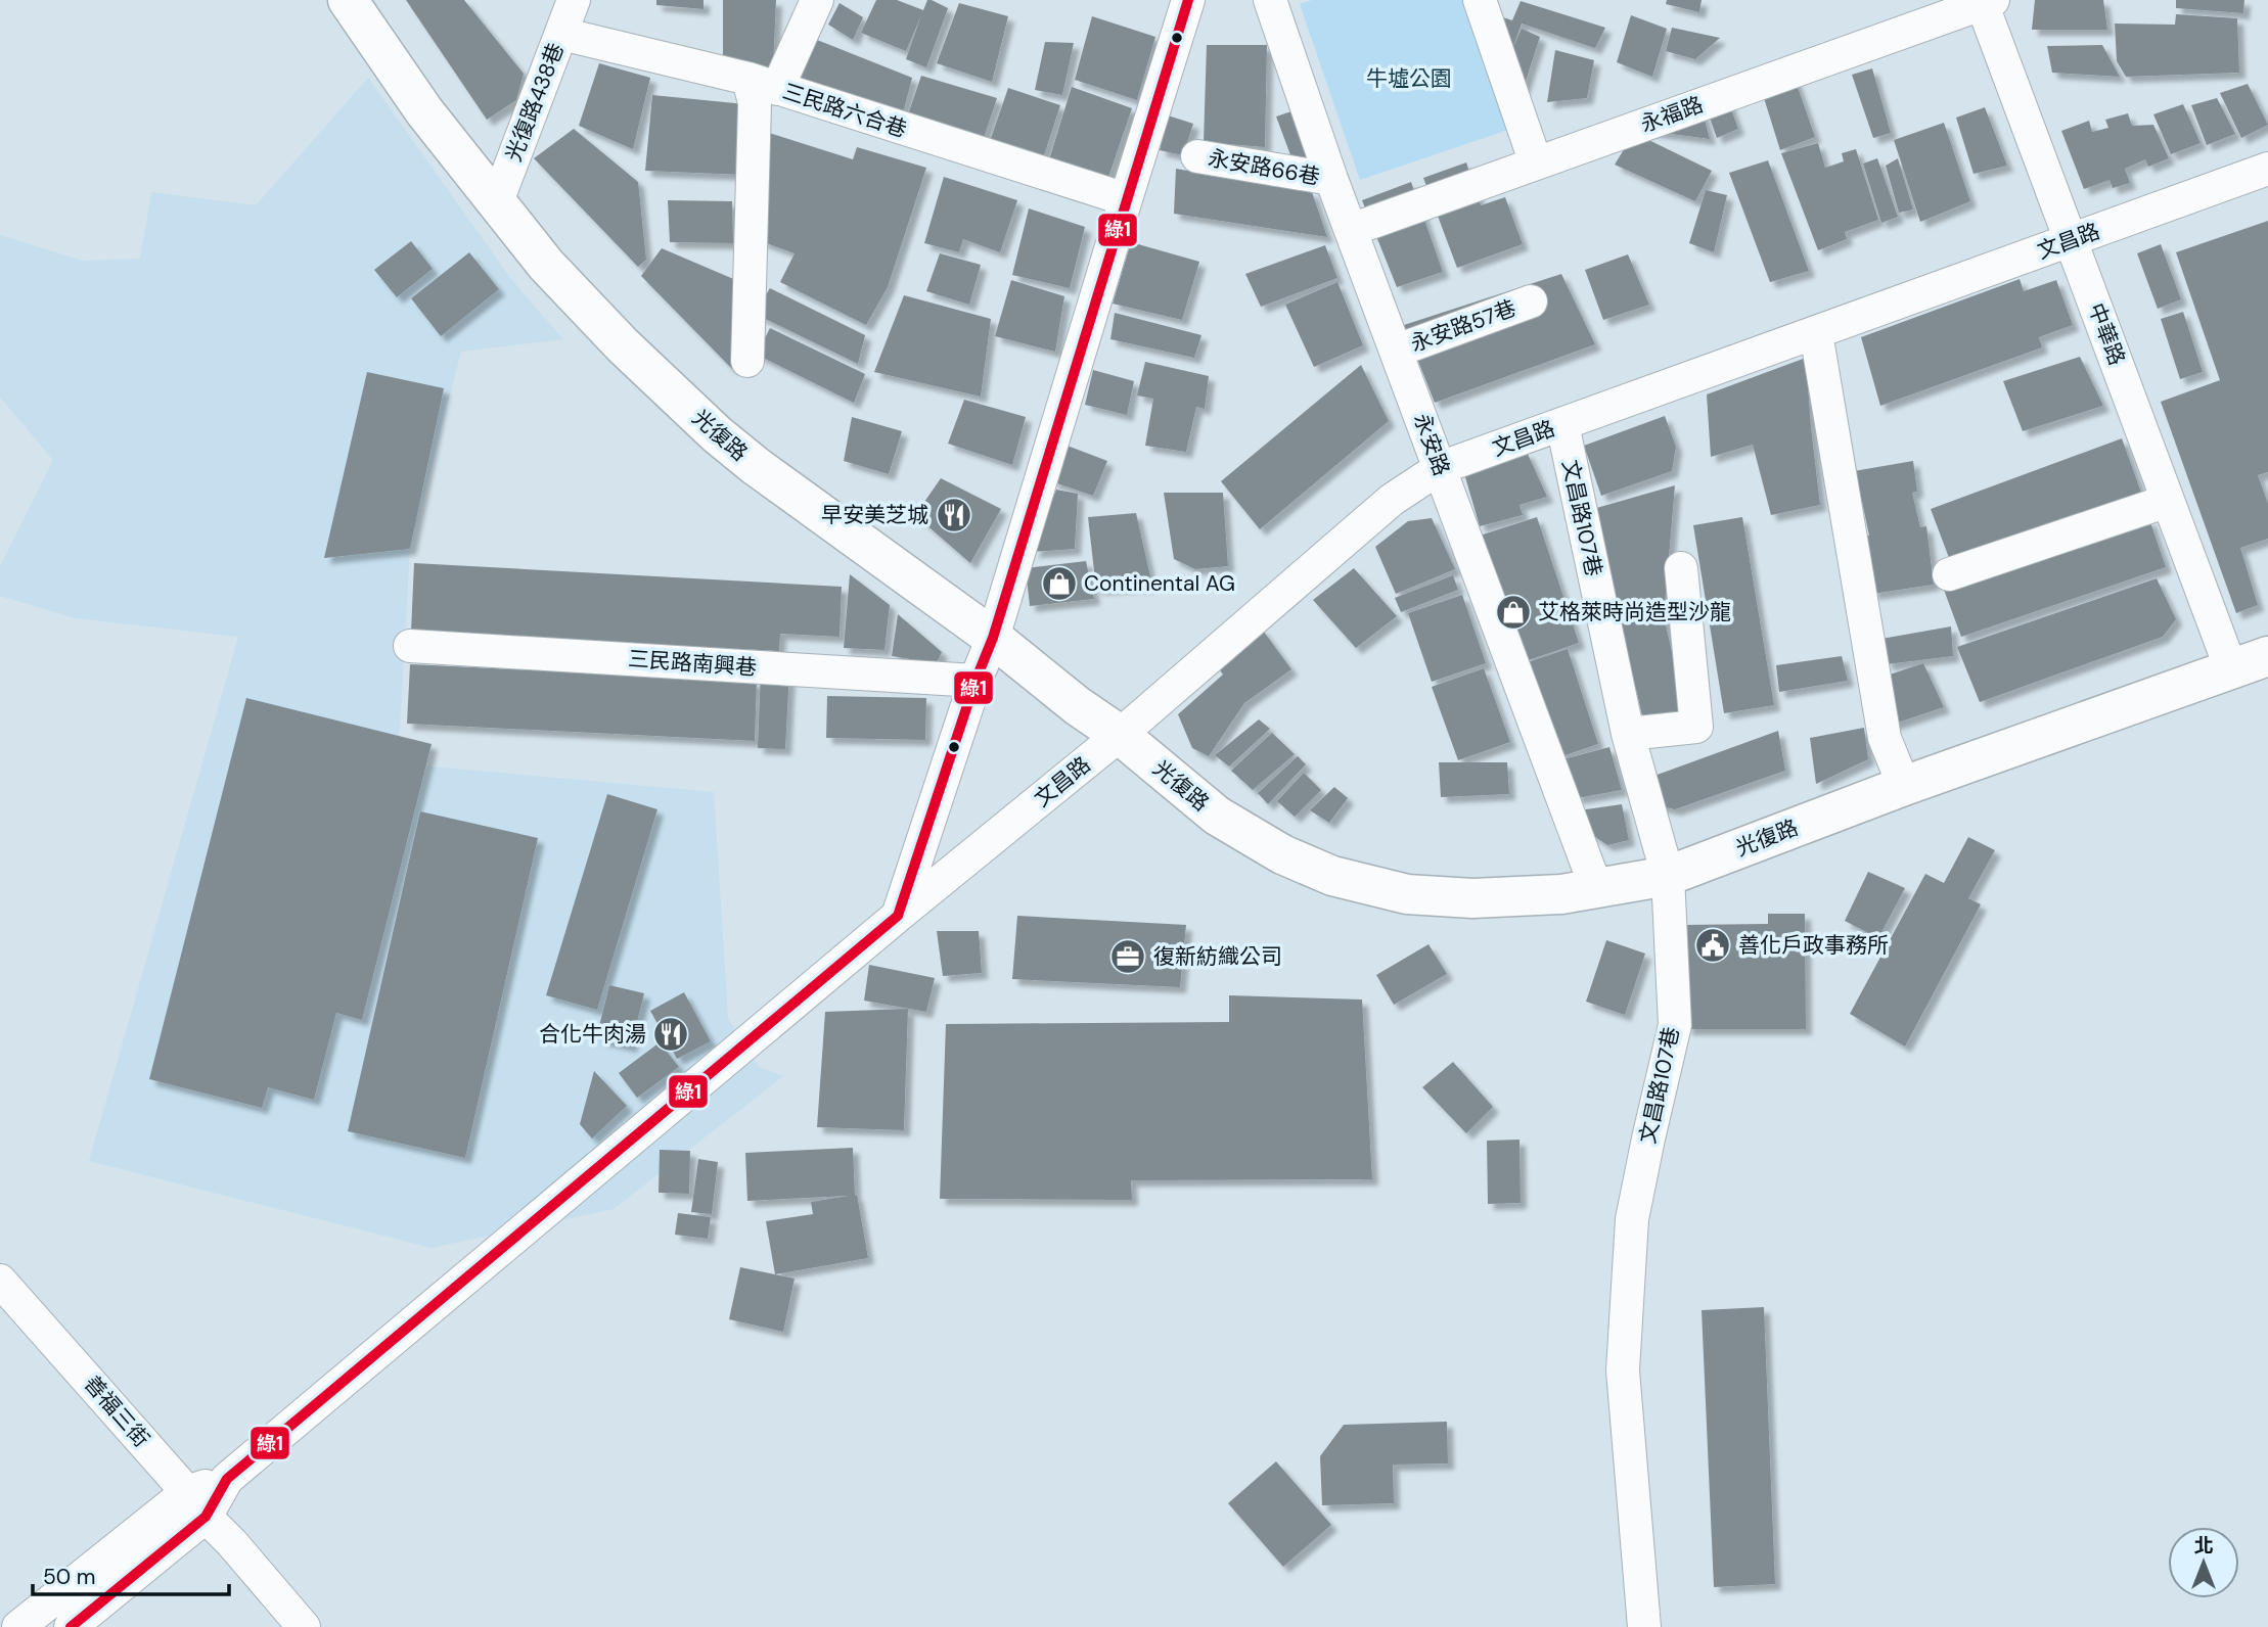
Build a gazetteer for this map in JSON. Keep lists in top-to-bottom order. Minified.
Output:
{"streets":{"main road":["光復路"],"street":["光復路438巷","三民路六合巷","永福路","永安路66巷","文昌路","永安路57巷","中華路","永安路","文昌路107巷","三民路南興巷","善福三街"]},"crossings":[["光復路438巷","三民路六合巷"],["光復路438巷","光復路"],["永福路","中華路"],["永福路","永安路"],["永安路66巷","永安路"],["文昌路","中華路"],["文昌路","光復路"],["文昌路","永安路"],["文昌路","文昌路107巷"],["文昌路","善福三街"],["永安路57巷","永安路"],["中華路","光復路"],["光復路","永安路"],["光復路","文昌路107巷"]],"parks":["牛墟公園"],"places":{"restaurant":["早安美芝城","合化牛肉湯"],"shop":["Continental AG","艾格萊時尚造型沙龍"],"public building":["善化戶政事務所"],"office":["復新紡織公司"]},"lines":["transit line 綠1"],"scale_bar":"50 m","north":"top"}
